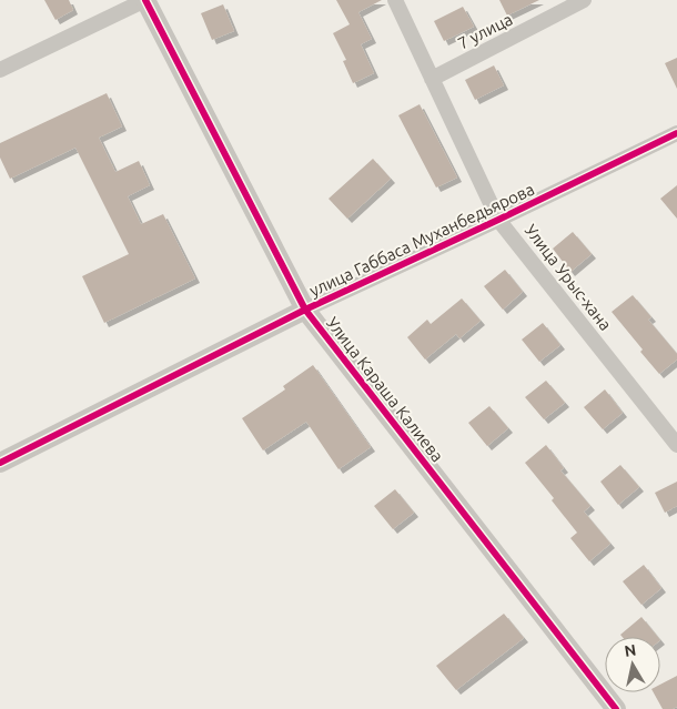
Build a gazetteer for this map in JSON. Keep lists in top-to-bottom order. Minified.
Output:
{"streets":{"street":["7 улица","улица Габбаса Муханбедьярова","Улица Урыс-хана","Улица Караша Калиева"]},"crossings":[["7 улица","Улица Урыс-хана"],["улица Габбаса Муханбедьярова","Улица Урыс-хана"],["улица Габбаса Муханбедьярова","Улица Караша Калиева"]],"north":"top"}
